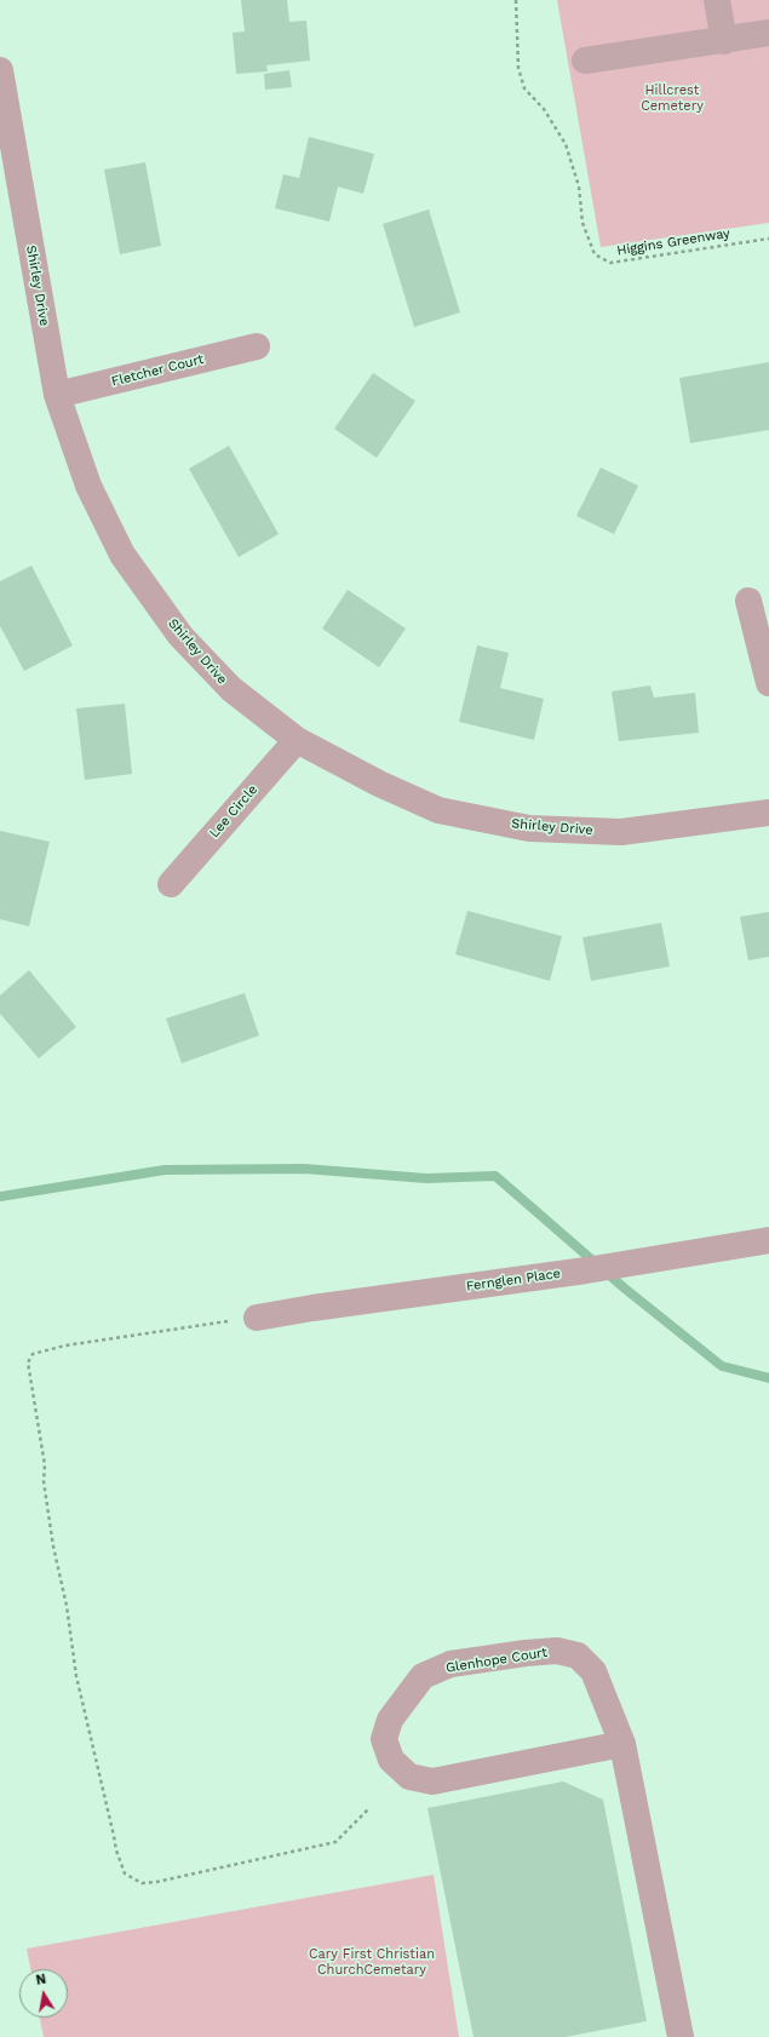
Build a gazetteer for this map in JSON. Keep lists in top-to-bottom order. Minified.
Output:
{"streets":{"street":["Shirley Drive","Fletcher Court","Lee Circle","Fernglen Place","Glenhope Court"],"path":["Higgins Greenway"]},"crossings":[["Shirley Drive","Fletcher Court"],["Shirley Drive","Lee Circle"]],"parks":["Hillcrest Cemetery","Cary First Christian ChurchCemetary"],"north":"top"}
